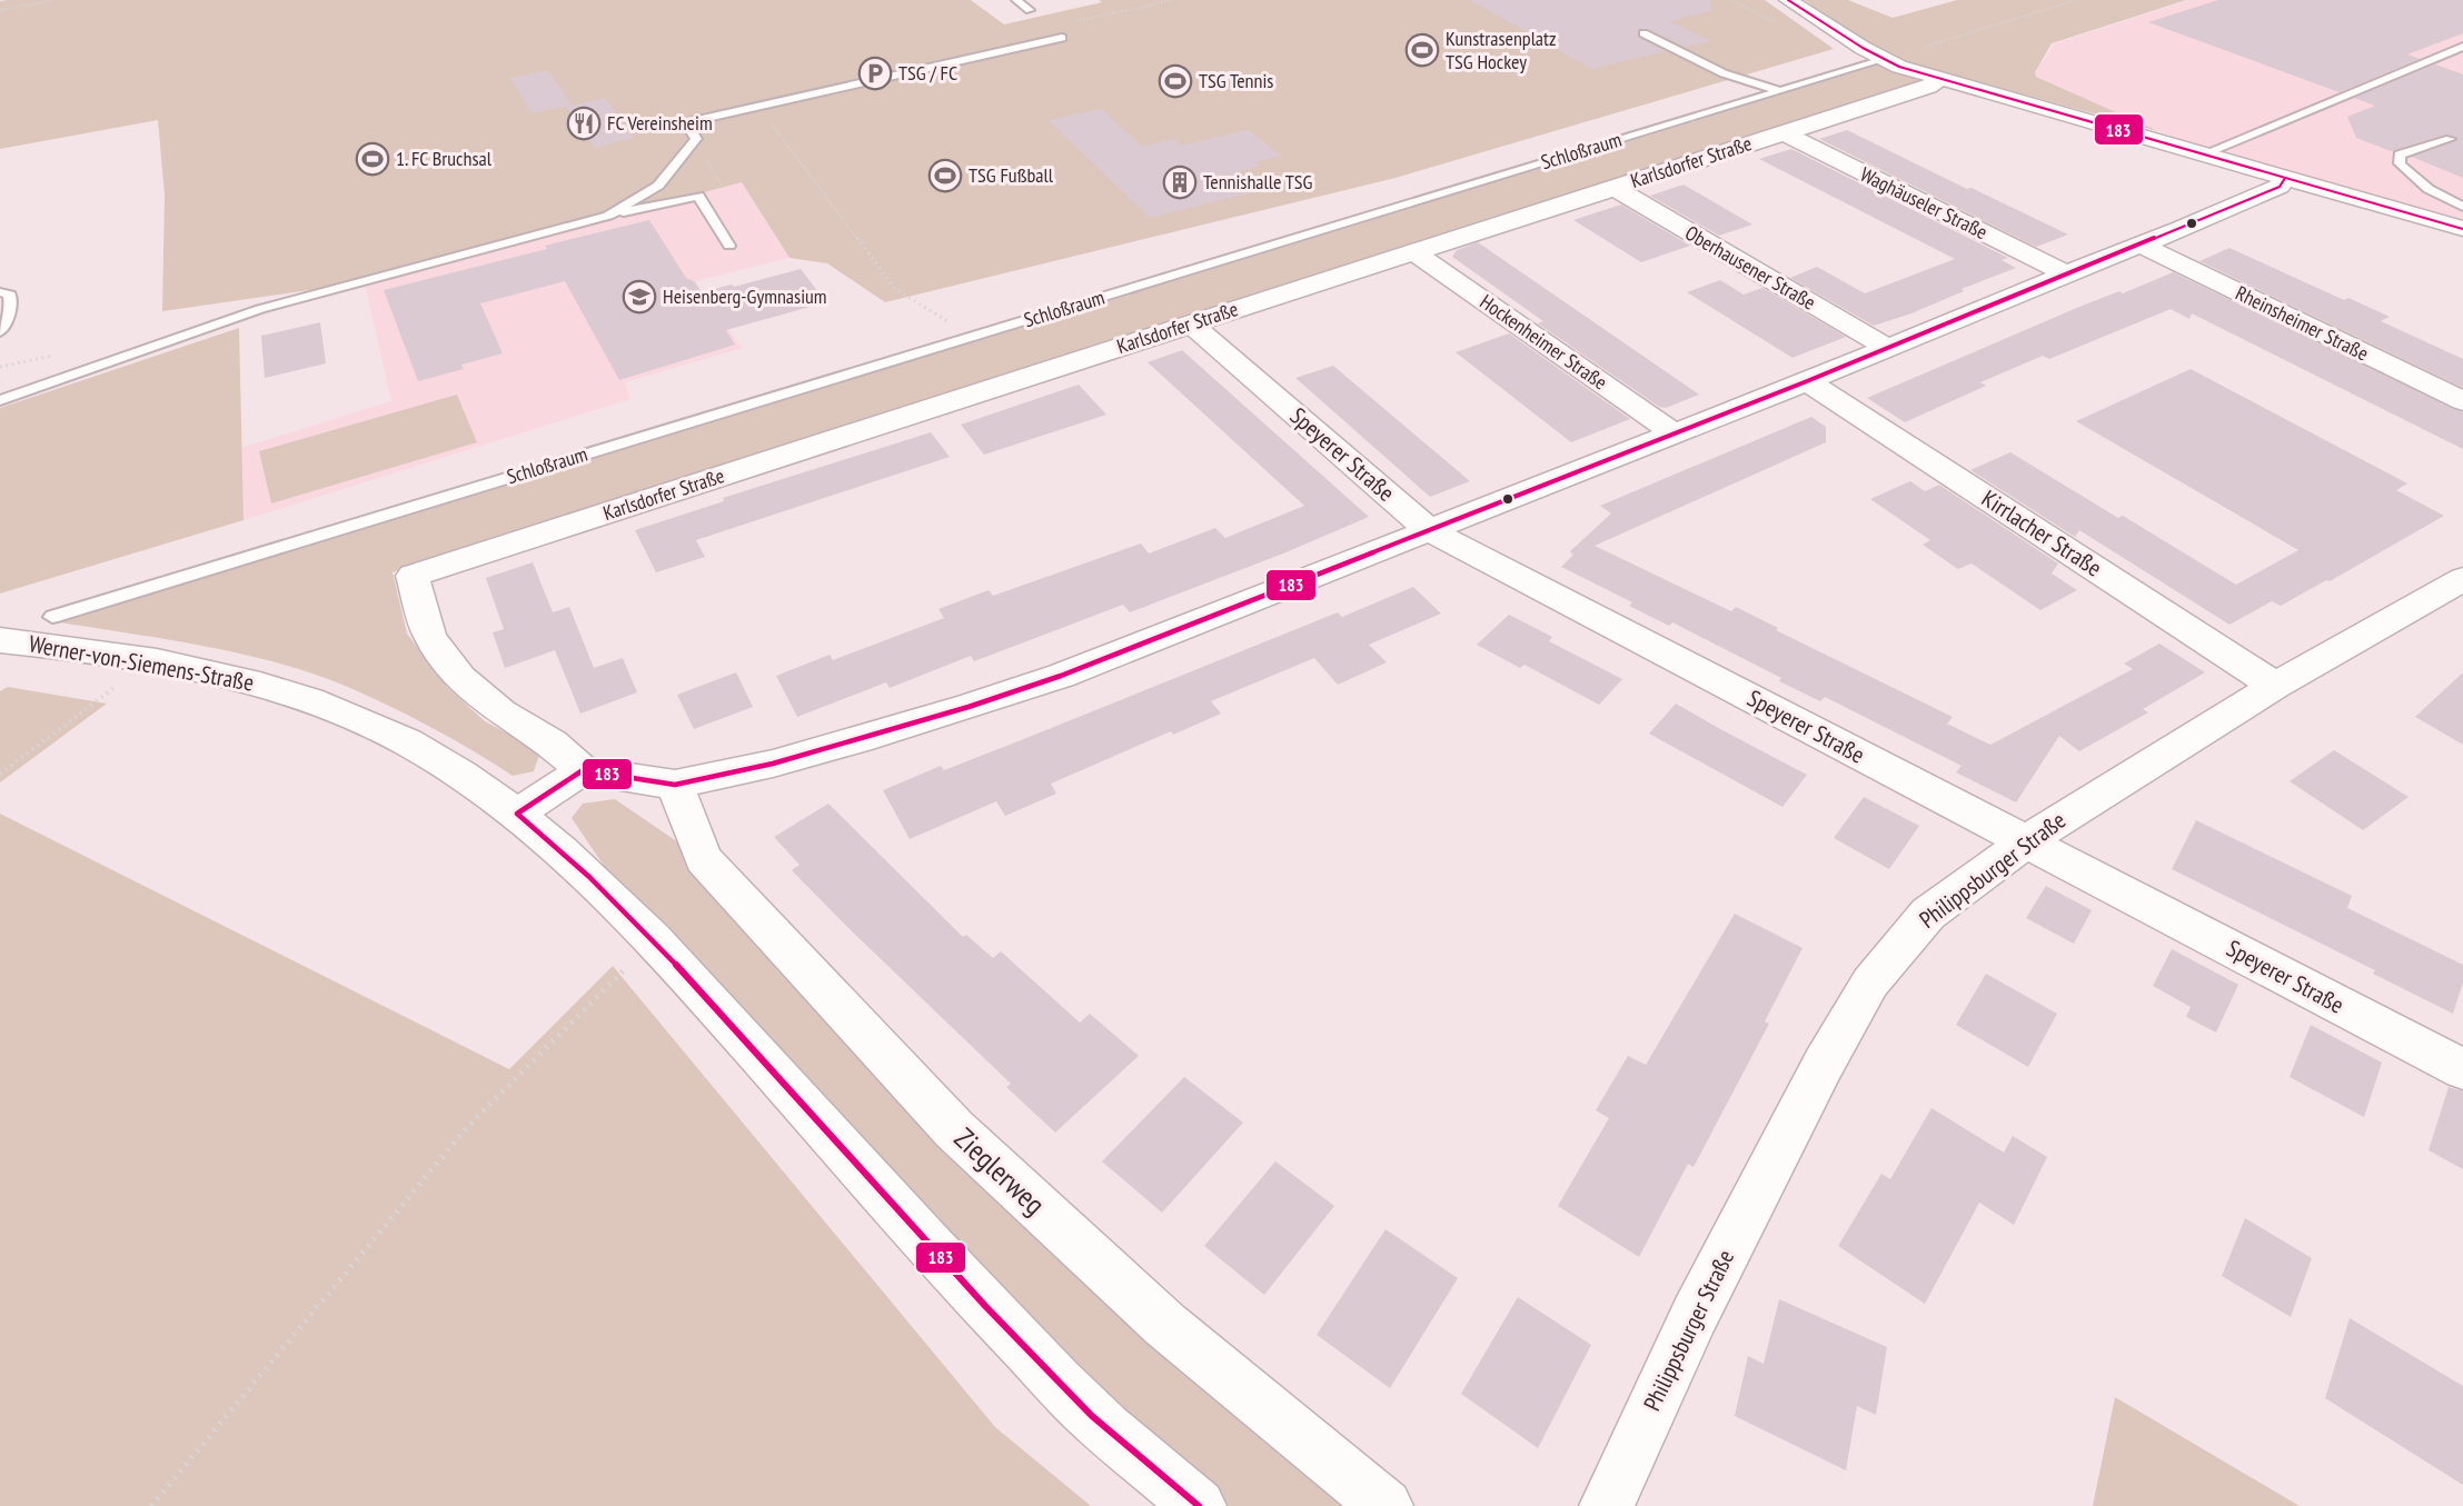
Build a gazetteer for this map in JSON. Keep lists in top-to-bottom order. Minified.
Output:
{"streets":{"street":["Karlsdorfer Straße","Waghäuseler Straße","Oberhausener Straße","Rheinsheimer Straße","Hockenheimer Straße","Speyerer Straße","Kirrlacher Straße","Werner-von-Siemens-Straße","Philippsburger Straße","Zieglerweg"],"lane":["Schloßraum"]},"crossings":[["Karlsdorfer Straße","Waghäuseler Straße"],["Karlsdorfer Straße","Oberhausener Straße"],["Karlsdorfer Straße","Hockenheimer Straße"],["Karlsdorfer Straße","Speyerer Straße"],["Speyerer Straße","Philippsburger Straße"],["Kirrlacher Straße","Philippsburger Straße"]],"places":{"sports":["Kunstrasenplatz TSG Hockey","TSG Tennis","1. FC Bruchsal","TSG Fußball"],"parking":["TSG / FC"],"restaurant":["FC Vereinsheim"],"building":["Tennishalle TSG"],"school or university":["Heisenberg-Gymnasium"]},"lines":["transit line 183"]}
